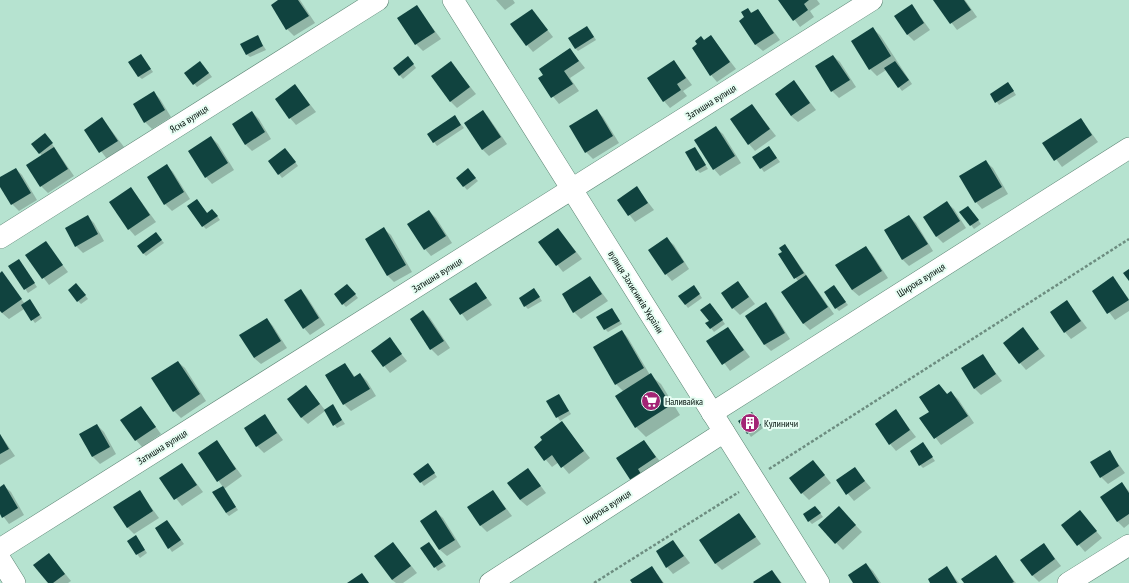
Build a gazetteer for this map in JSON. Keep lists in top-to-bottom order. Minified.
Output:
{"streets":{"street":["Затишна вулиця","Ясна вулиця","Широка вулиця","вулиця Захисників України"]},"crossings":[["Затишна вулиця","вулиця Захисників України"],["Широка вулиця","вулиця Захисників України"]],"places":{"supermarket":["Наливайка"],"building":["Кулиничи"]}}
